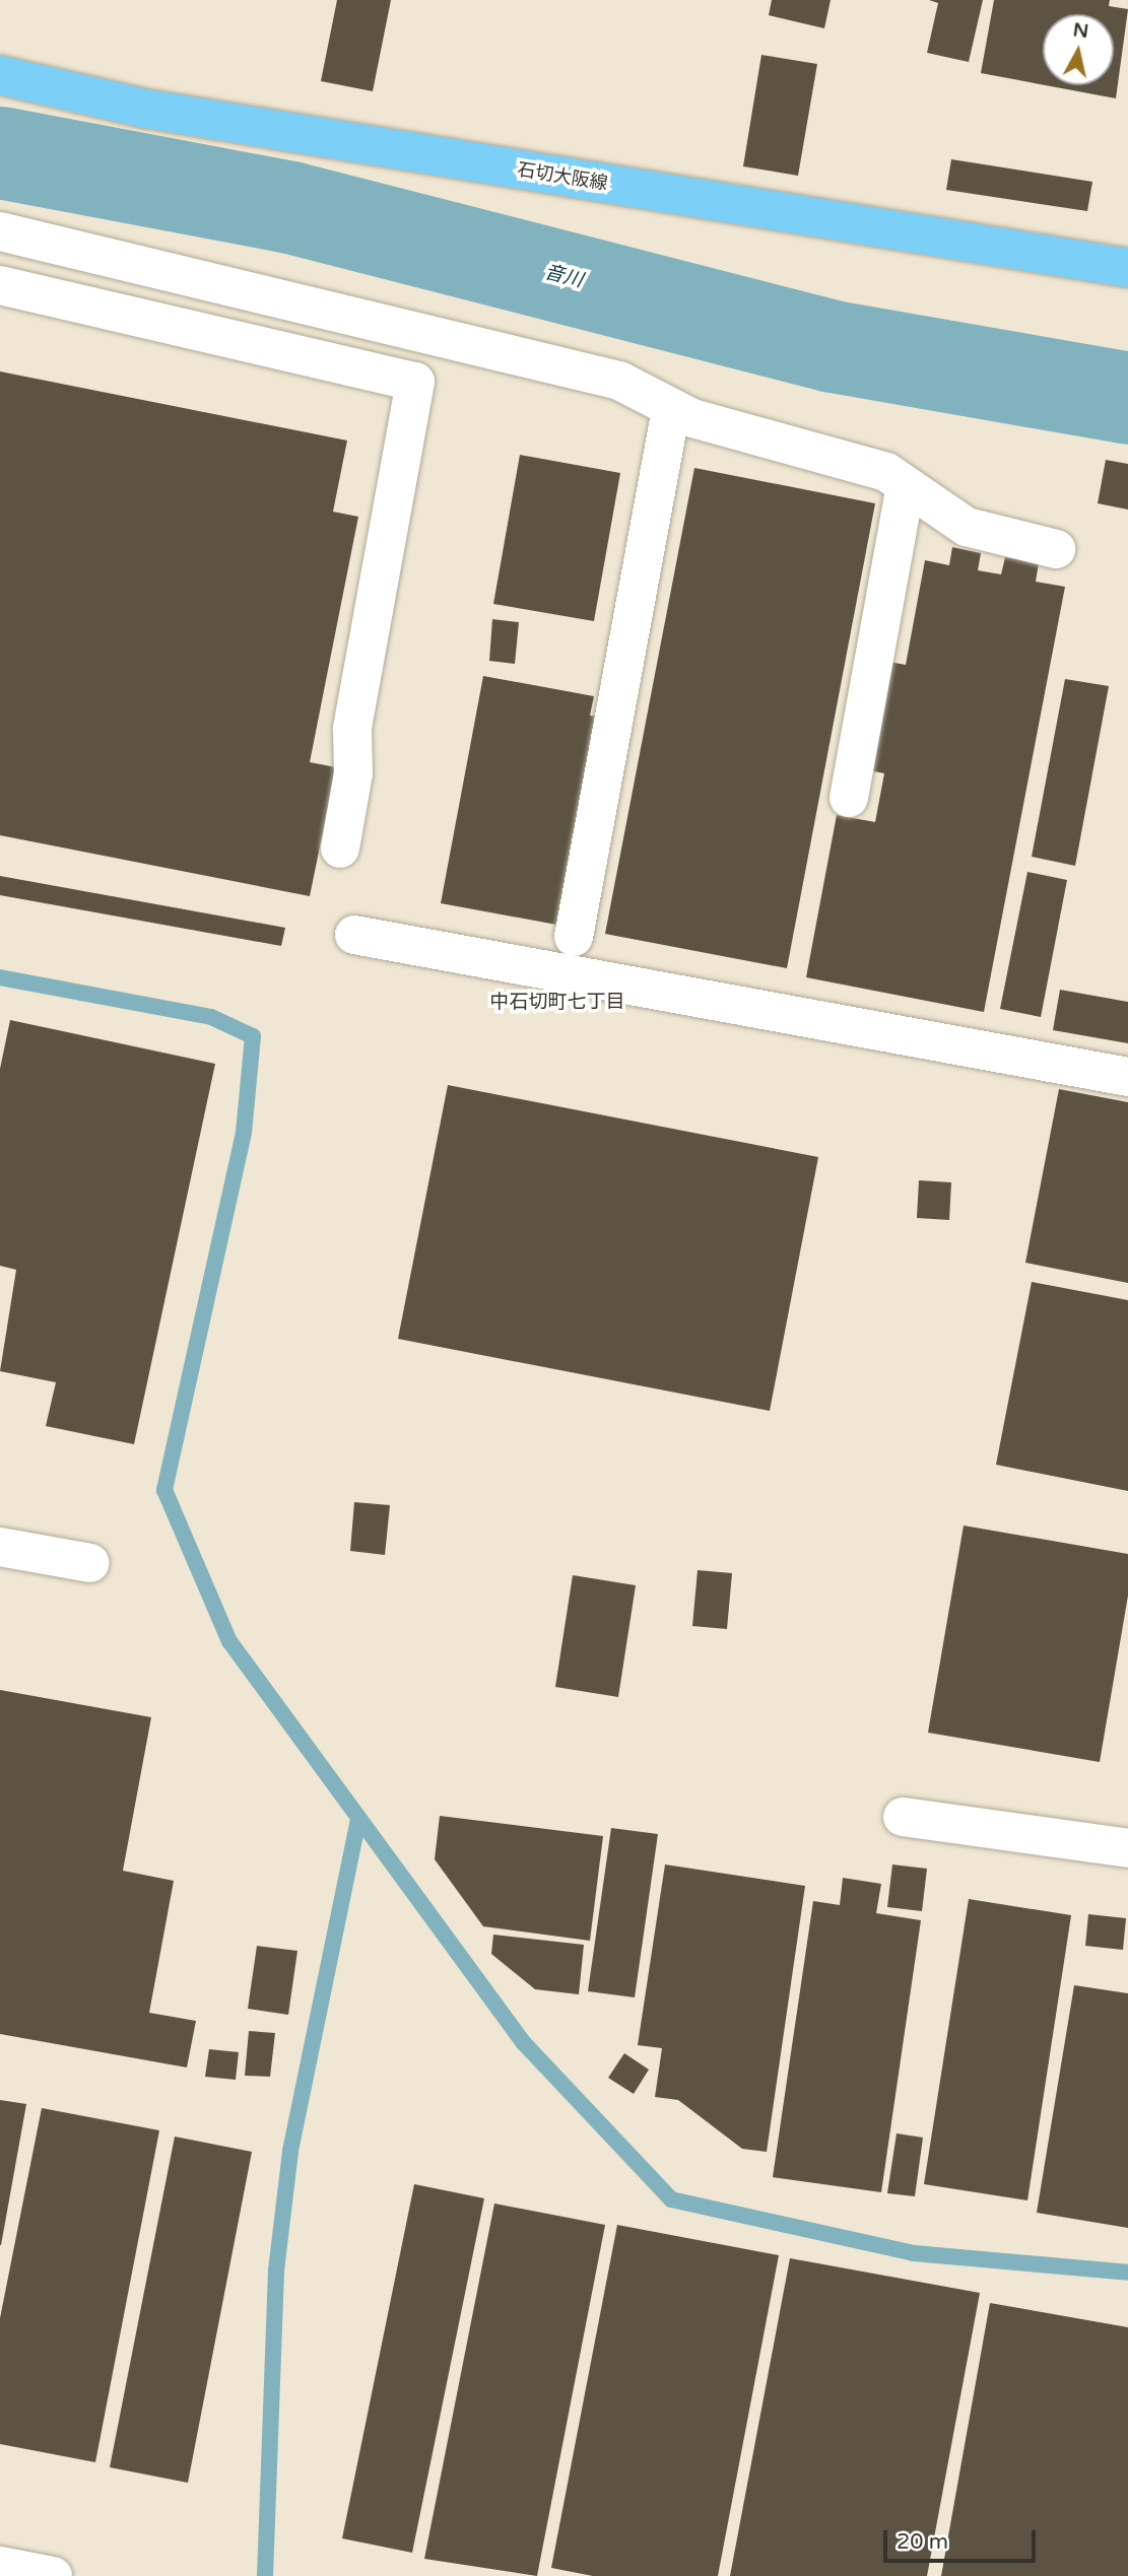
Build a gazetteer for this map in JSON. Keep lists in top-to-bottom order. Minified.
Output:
{"streets":{"main road":["石切大阪線"]},"districts":["中石切町七丁目"],"water":["音川"],"scale_bar":"20 m","north":"top"}
